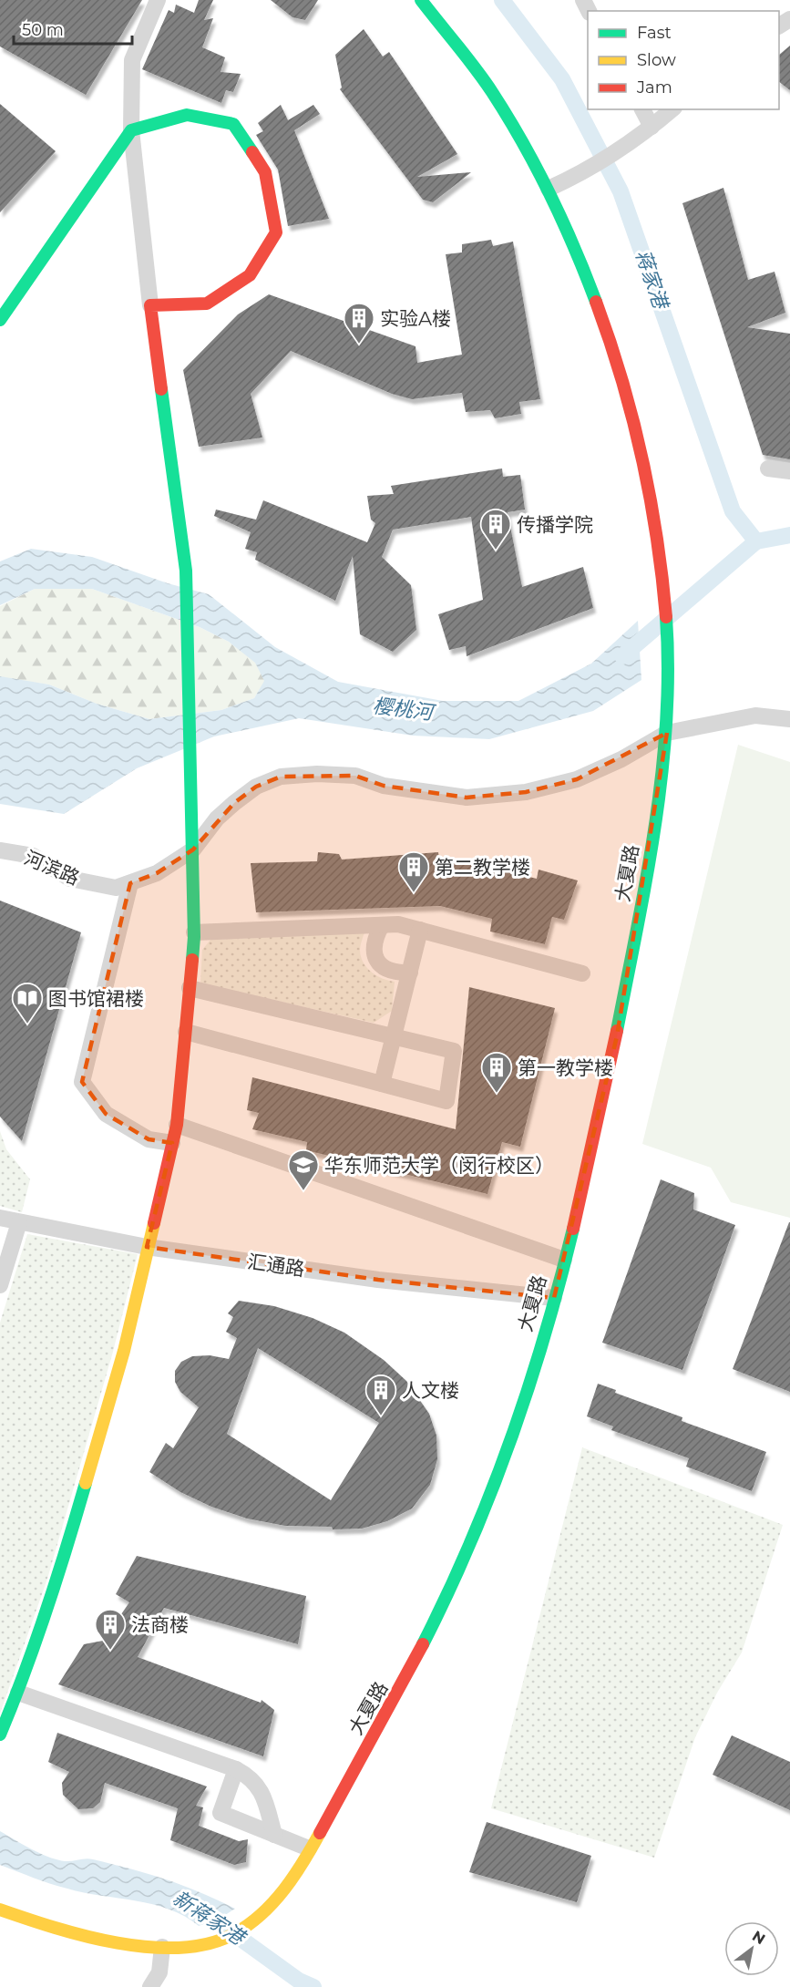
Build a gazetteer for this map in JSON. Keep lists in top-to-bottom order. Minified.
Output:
{"streets":{"street":["河滨路","大夏路","汇通路"]},"crossings":[["河滨路","大夏路"],["大夏路","汇通路"]],"water":["蒋家港","樱桃河","新蒋家港"],"places":{"building":["实验A楼","传播学院","第二教学楼","第一教学楼","人文楼","法商楼"],"library":["图书馆裙楼"],"school or university":["华东师范大学（闵行校区）"]},"legend":["Fast","Slow","Jam"],"scale_bar":"50 m","north":"top right"}
